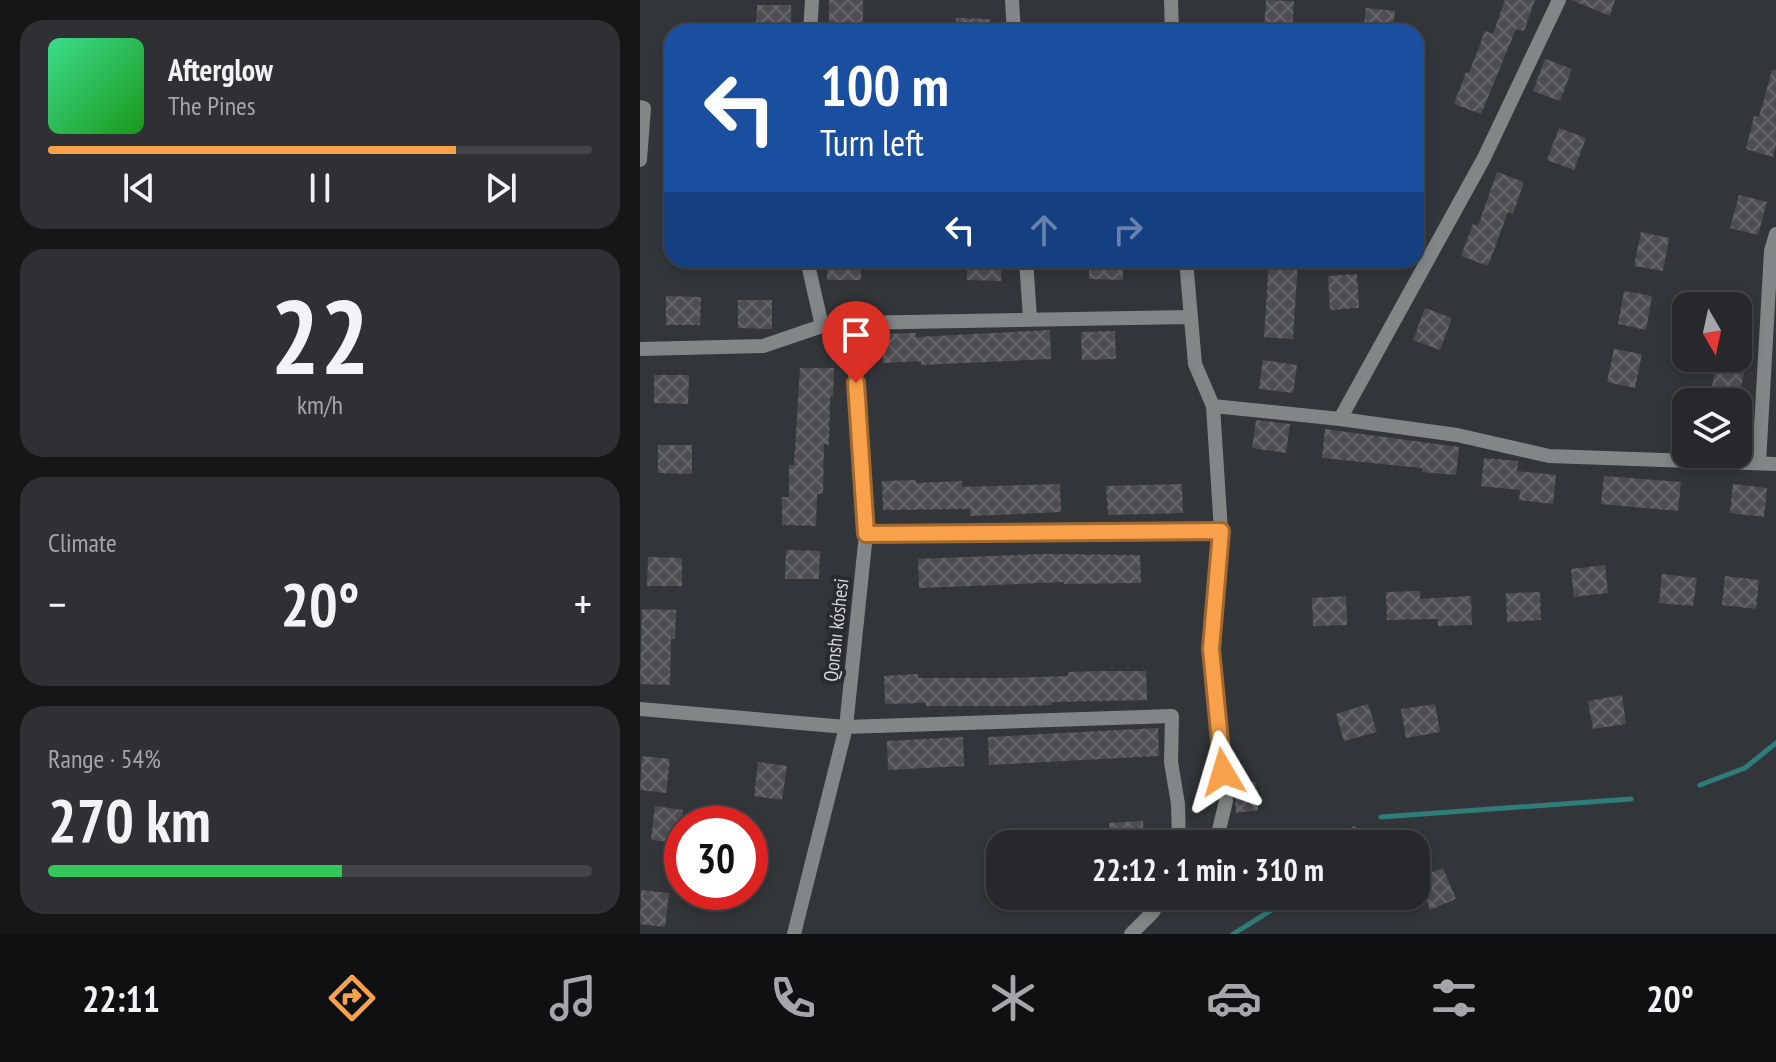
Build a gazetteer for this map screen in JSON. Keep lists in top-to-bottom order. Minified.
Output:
{"streets":{"street":["Qonshı kóshesi"]},"north":"bottom","page":{"turn":["100 m","Turn left"],"song":["Afterglow","The Pines"],"tile":[["22","km/h"],"Climate",["Range · 54%","270 km"]],"heat":["−","20°","+"],"limit":"30","trip":"22:12 · 1 min · 310 m","tabs":["22:11","20°"]}}
